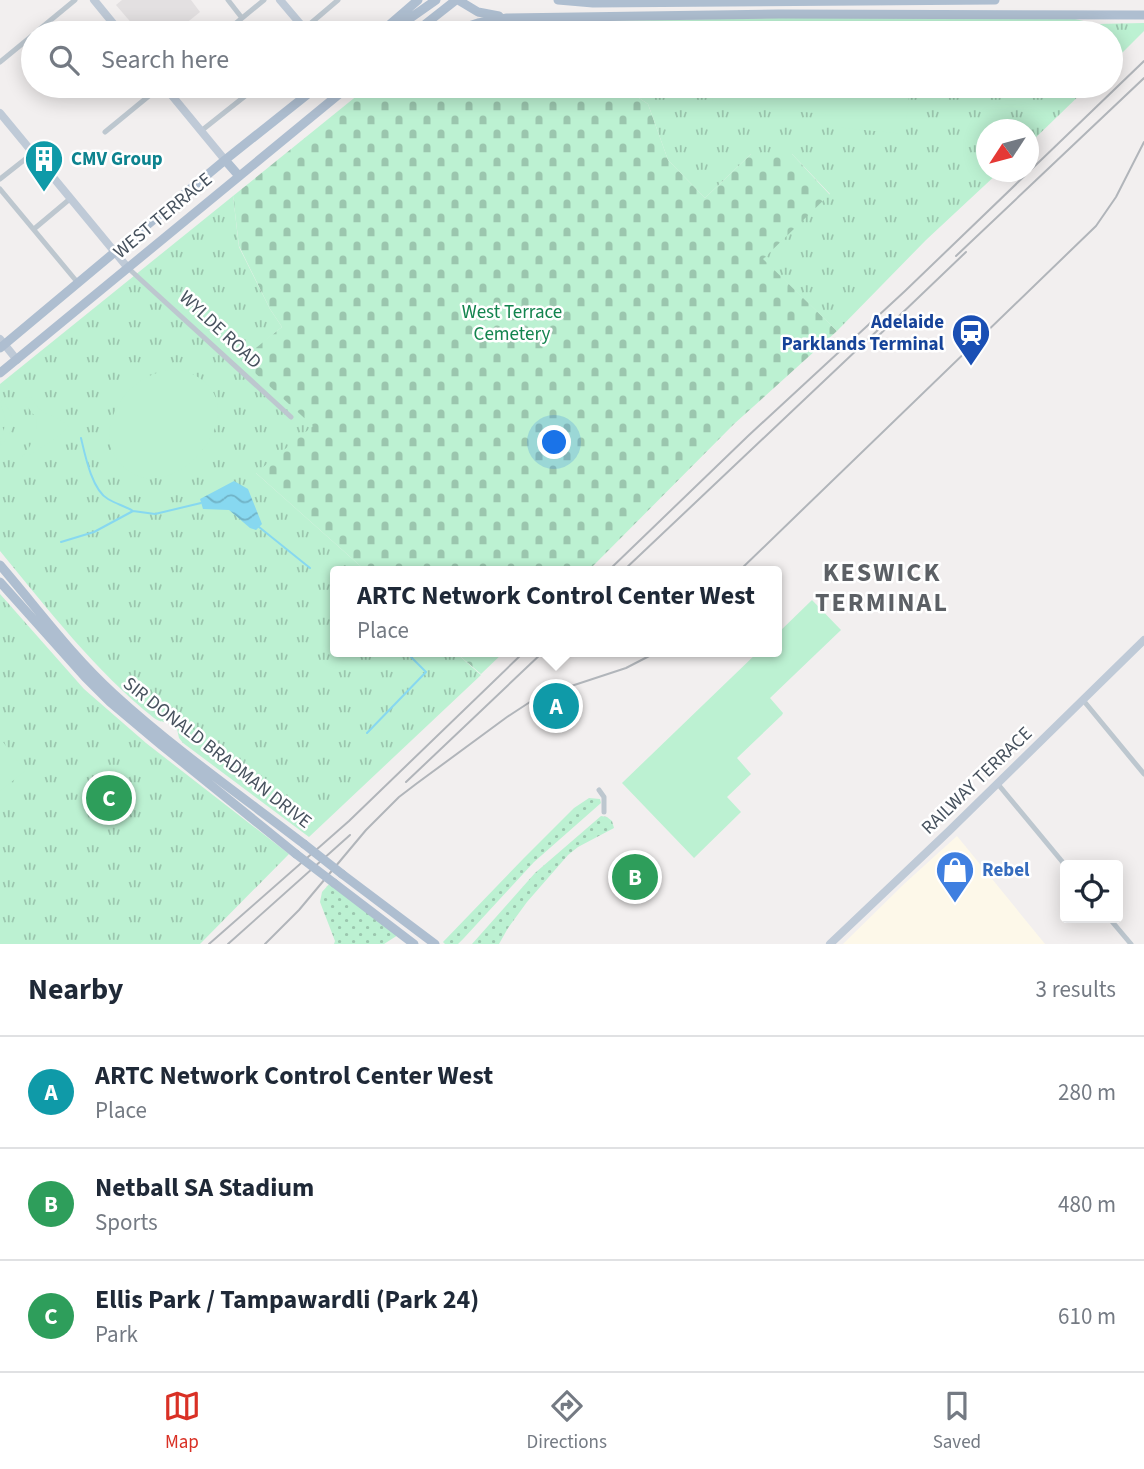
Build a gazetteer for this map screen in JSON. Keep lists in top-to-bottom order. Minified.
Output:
{"streets":{"main road":["WEST TERRACE","SIR DONALD BRADMAN DRIVE","RAILWAY TERRACE"],"street":["WYLDE ROAD"]},"crossings":[["WEST TERRACE","WYLDE ROAD"]],"districts":["KESWICK TERMINAL"],"parks":["West Terrace Cemetery"],"places":{"building":["CMV Group"],"station":["Adelaide Parklands Terminal"],"shop":["Rebel"]},"north":"bottom left","page":{"search":"Search here","popup":["ARTC Network Control Center West","Place"],"pins":["A","C","B"],"heading":["Nearby","3 results"],"list":[{"mark":"A","name":"ARTC Network Control Center West","note":"Place","value":"280 m"},{"mark":"B","name":"Netball SA Stadium","note":"Sports","value":"480 m"},{"mark":"C","name":"Ellis Park / Tampawardli (Park 24)","note":"Park","value":"610 m"}],"nav":["Map","Directions","Saved"]}}
